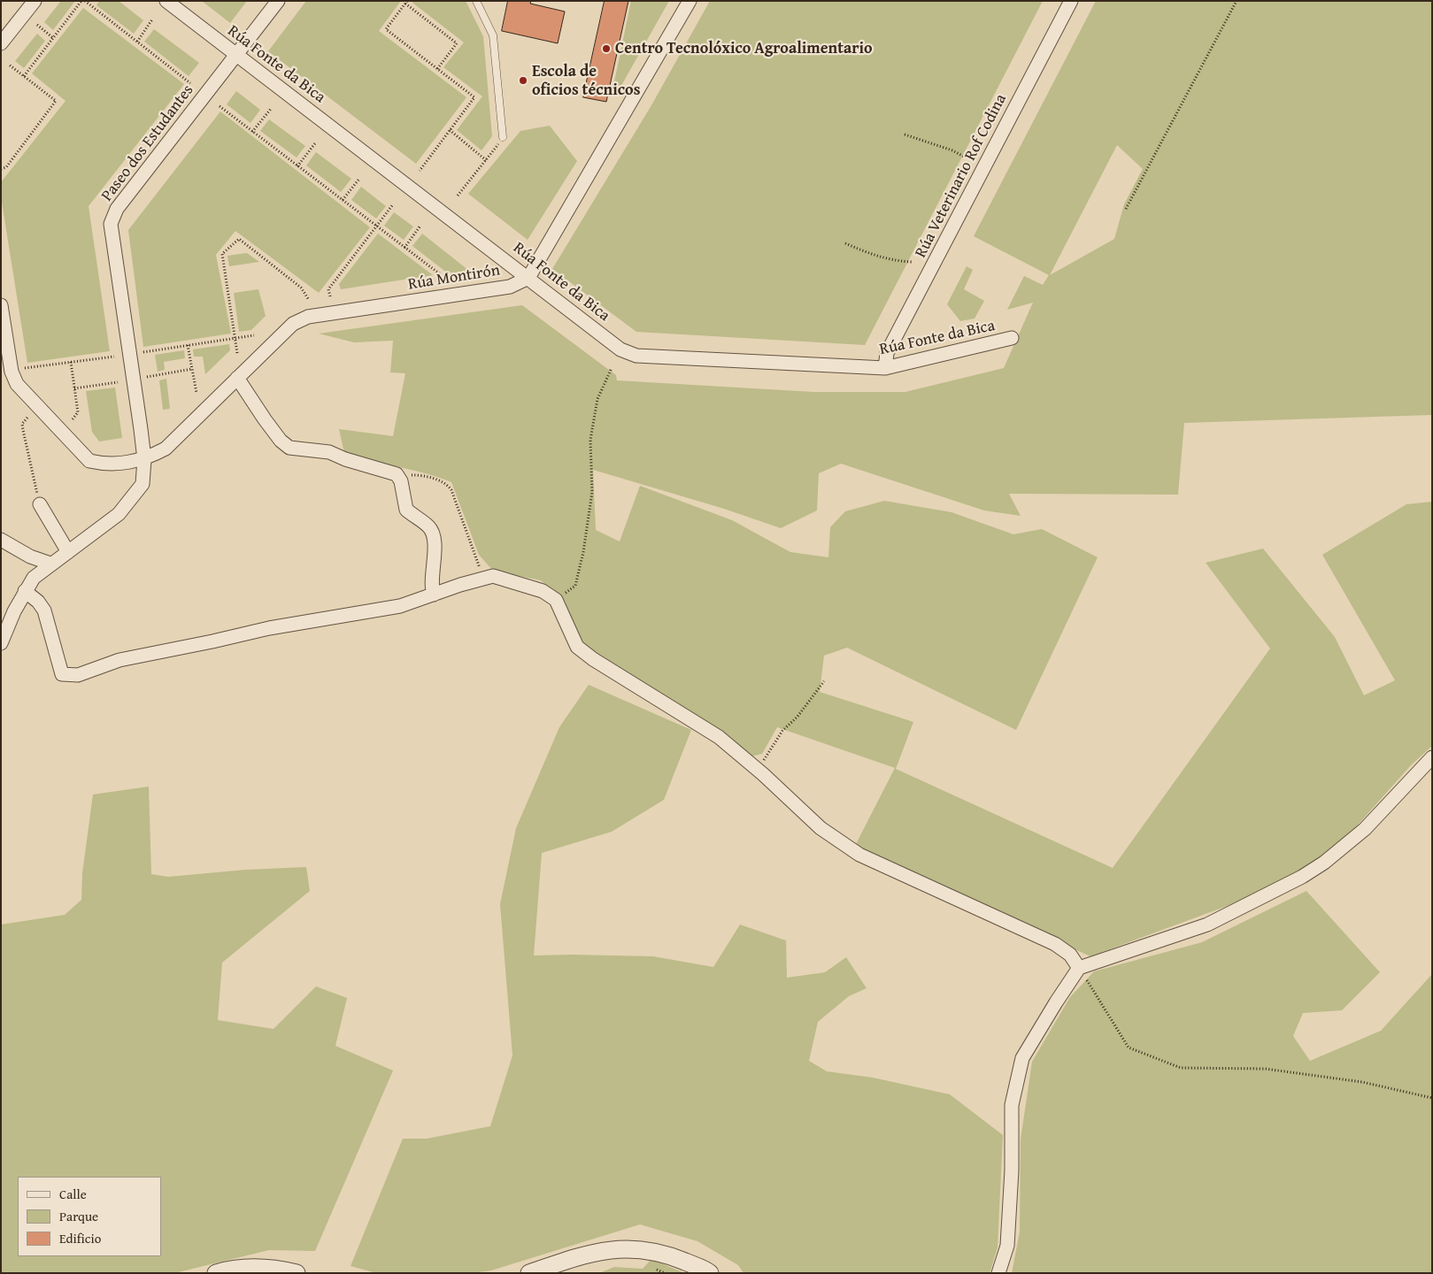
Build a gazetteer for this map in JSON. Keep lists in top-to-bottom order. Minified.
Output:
{"streets":{"street":["Rúa Fonte da Bica","Paseo dos Estudantes","Rúa Veterinario Rof Codina","Rúa Montirón"]},"crossings":[["Rúa Fonte da Bica","Paseo dos Estudantes"],["Rúa Fonte da Bica","Rúa Veterinario Rof Codina"],["Rúa Fonte da Bica","Rúa Montirón"],["Paseo dos Estudantes","Rúa Montirón"]],"places":["Centro Tecnolóxico Agroalimentario","Escola de oficios técnicos"],"legend":["Calle","Parque","Edificio"]}
